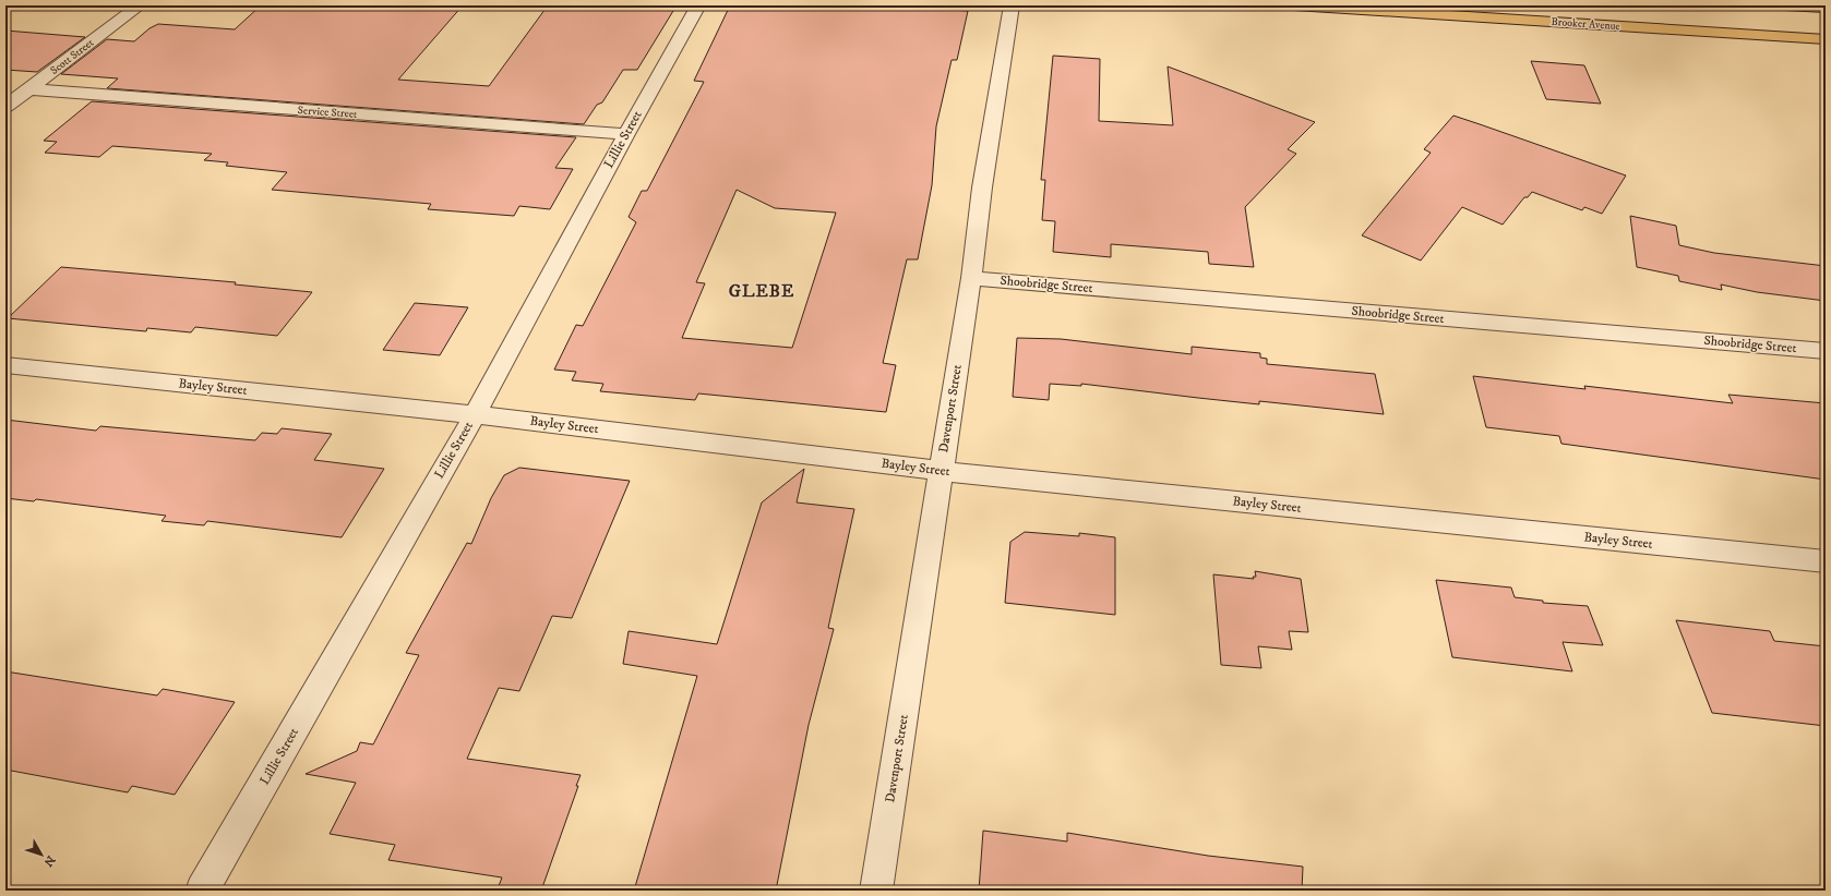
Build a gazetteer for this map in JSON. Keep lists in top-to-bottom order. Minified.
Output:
{"streets":{"highway":["Brooker Avenue"],"street":["Scott Street","Service Street","Lillie Street","Shoobridge Street","Bayley Street","Davenport Street"]},"crossings":[["Scott Street","Service Street"],["Service Street","Lillie Street"],["Lillie Street","Bayley Street"],["Shoobridge Street","Davenport Street"],["Bayley Street","Davenport Street"]],"districts":["GLEBE"],"north":"bottom right"}
